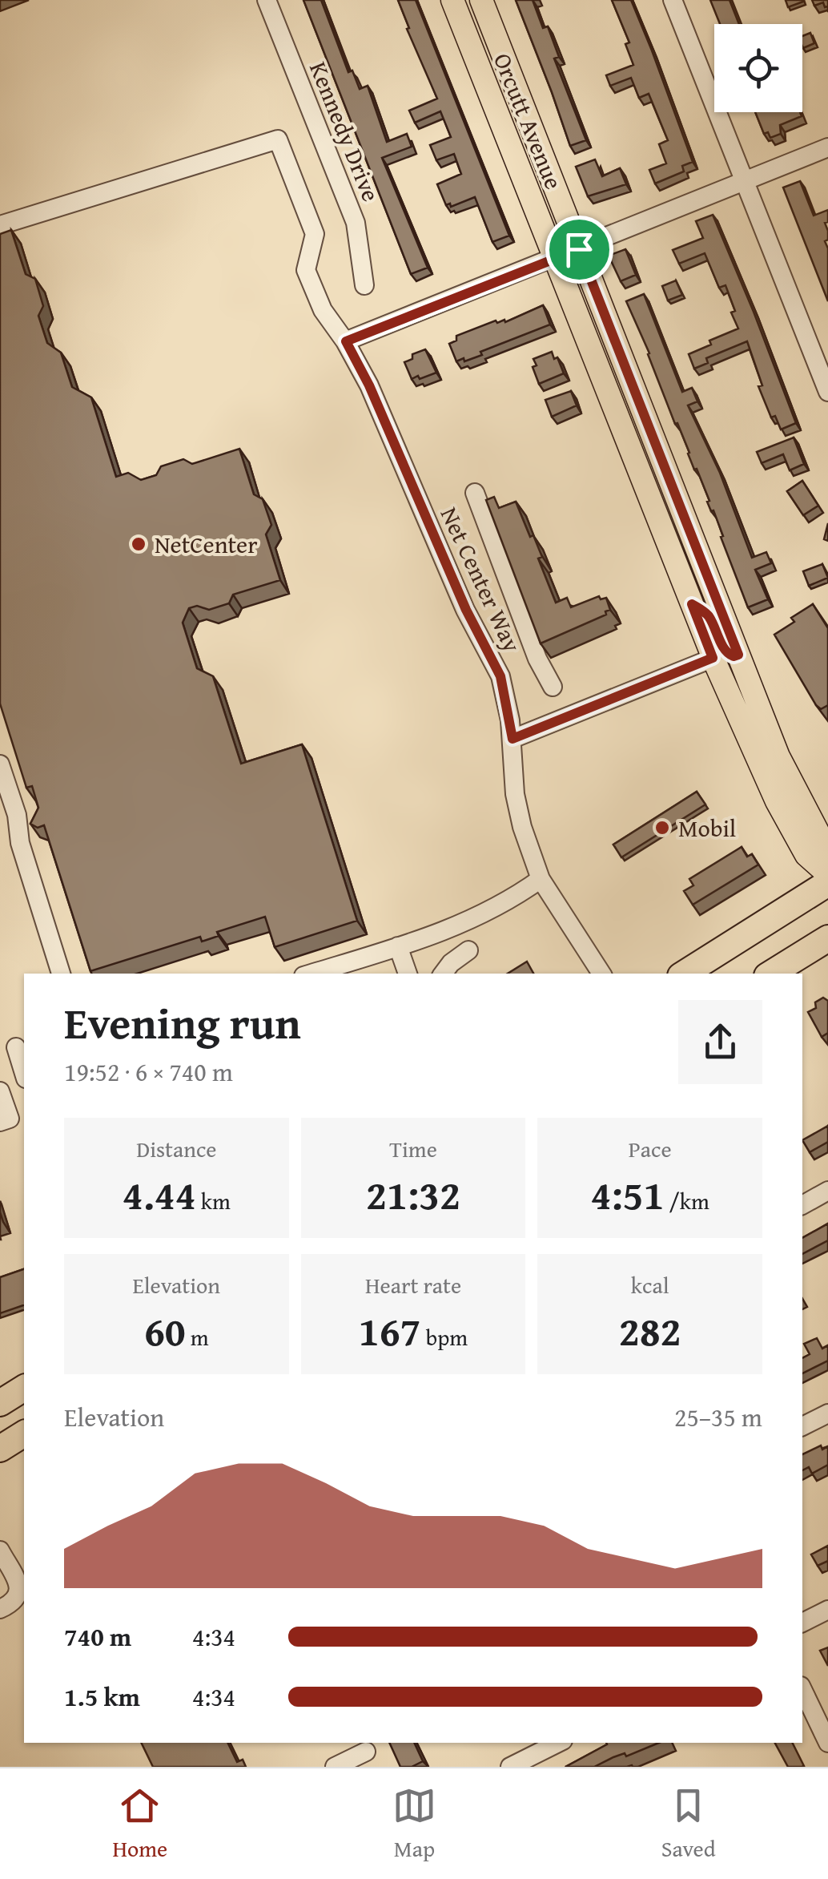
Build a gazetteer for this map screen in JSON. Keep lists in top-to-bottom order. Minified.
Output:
{"streets":{"main road":["Orcutt Avenue"],"street":["Kennedy Drive","Net Center Way"]},"places":["NetCenter","Mobil"],"page":{"heading":["Evening run","19:52 · 6 × 740 m"],"stats":[["Distance","4.44 km"],["Time","21:32"],["Pace","4:51 /km"],["Elevation","60 m"],["Heart rate","167 bpm"],["kcal","282"]],"chart":["Elevation","25–35 m"],"list":[{"name":"740 m","note":"4:34"},{"name":"1.5 km","note":"4:34"}],"tabs":["Home","Map","Saved"]}}
